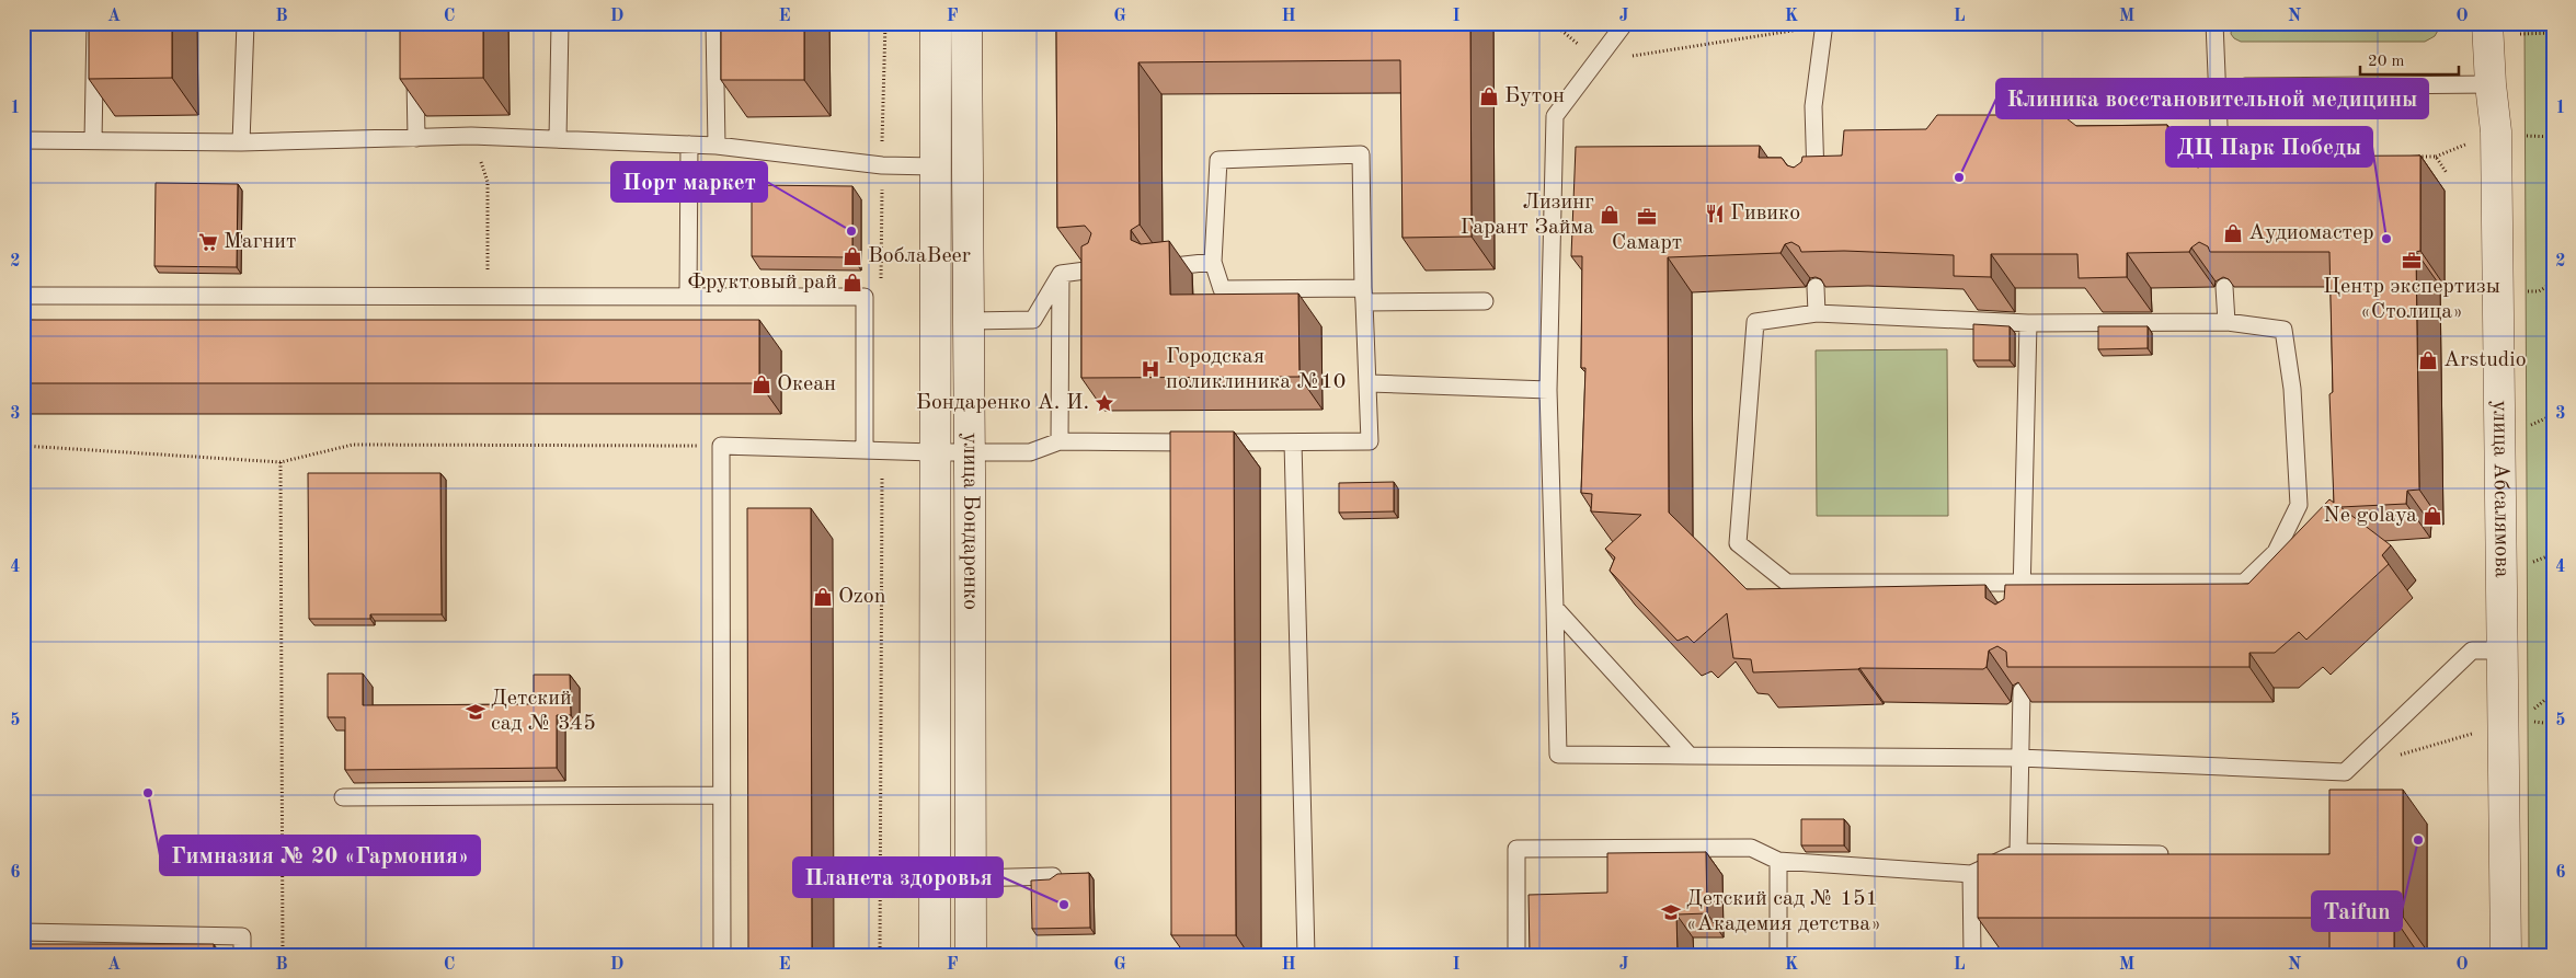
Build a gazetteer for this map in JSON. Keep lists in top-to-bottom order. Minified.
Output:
{"streets":{"street":["улица Абсалямова","улица Бондаренко"]},"places":{"shop":["Бутон","Лизинг Гарант Займа","Аудиомастер","ВоблаBeer","Фруктовый рай","Arstudio","Океан","Ne golaya","Ozon"],"other":["Клиника восстановительной медицины","Порт маркет","ДЦ Парк Победы","Гимназия № 20 «Гармония»","Taifun","Планета здоровья"],"restaurant":["Гивико"],"office":["Самарт","Центр экспертизы «Столица»"],"supermarket":["Магнит"],"hospital":["Городская поликлиника №10"],"place":["Бондаренко А. И."],"school or university":["Детский сад № 345","Детский сад № 151 «Академия детства»"]},"scale_bar":"20 m","grid":{"columns":["A","B","C","D","E","F","G","H","I","J","K","L","M","N","O"],"rows":["1","2","3","4","5","6"]}}
